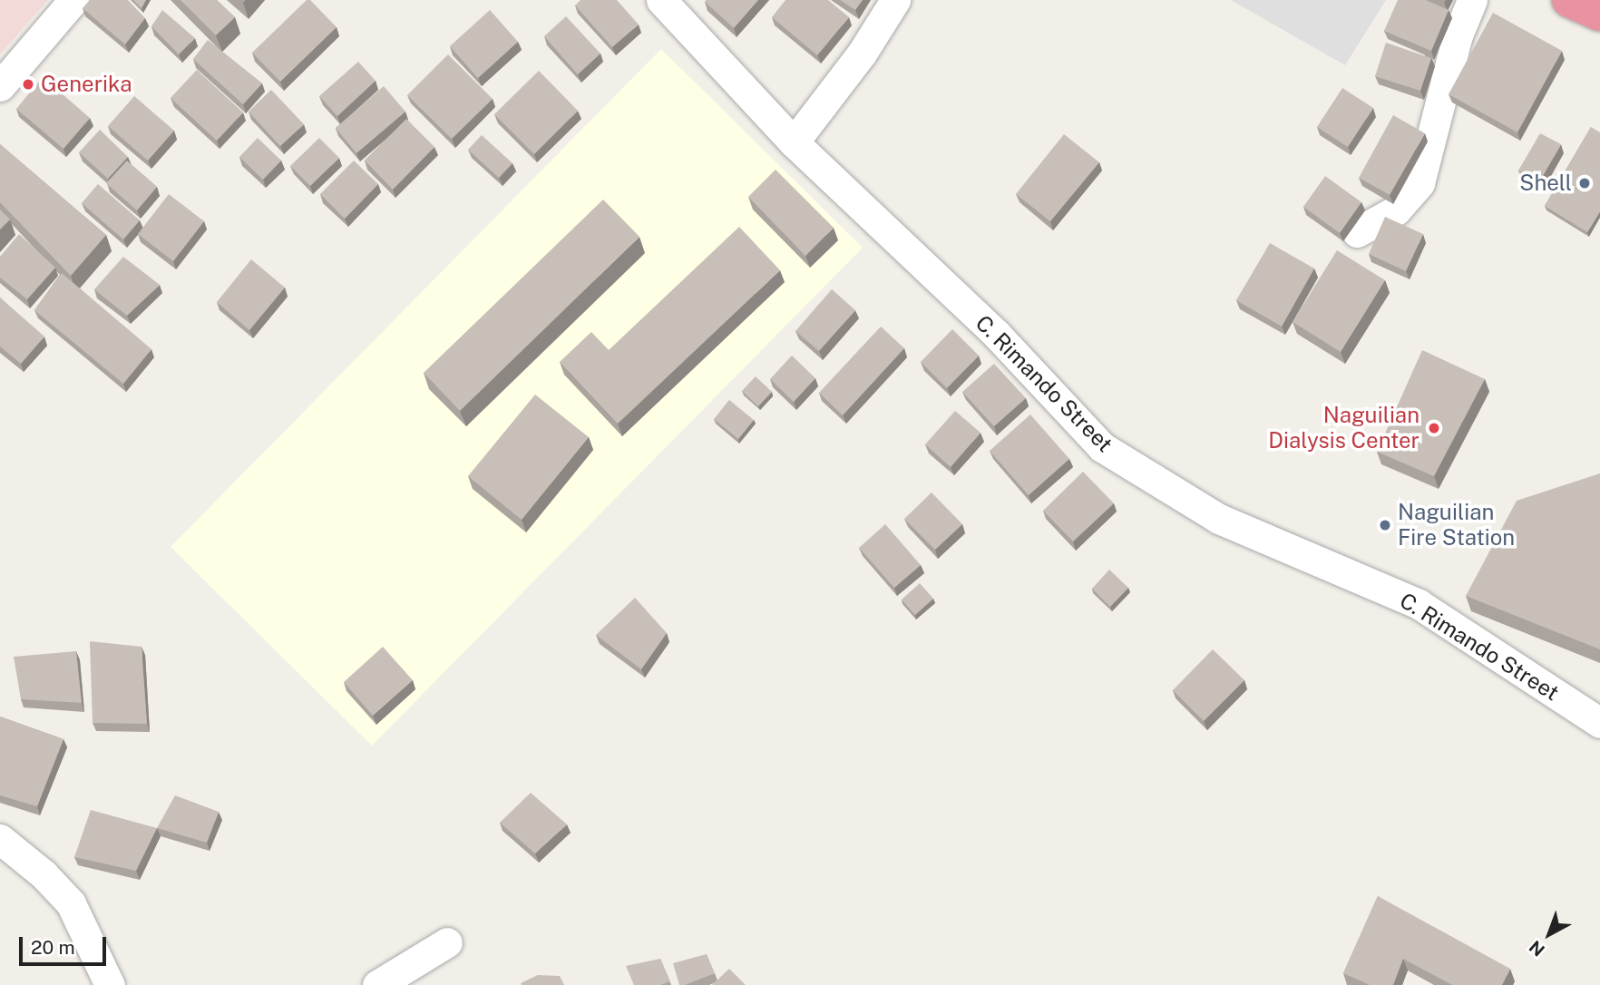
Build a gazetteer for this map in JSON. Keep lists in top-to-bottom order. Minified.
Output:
{"streets":{"street":["C. Rimando Street"]},"places":["Generika","Shell","Naguilian Dialysis Center","Naguilian Fire Station"],"scale_bar":"20 m","north":"bottom left"}
